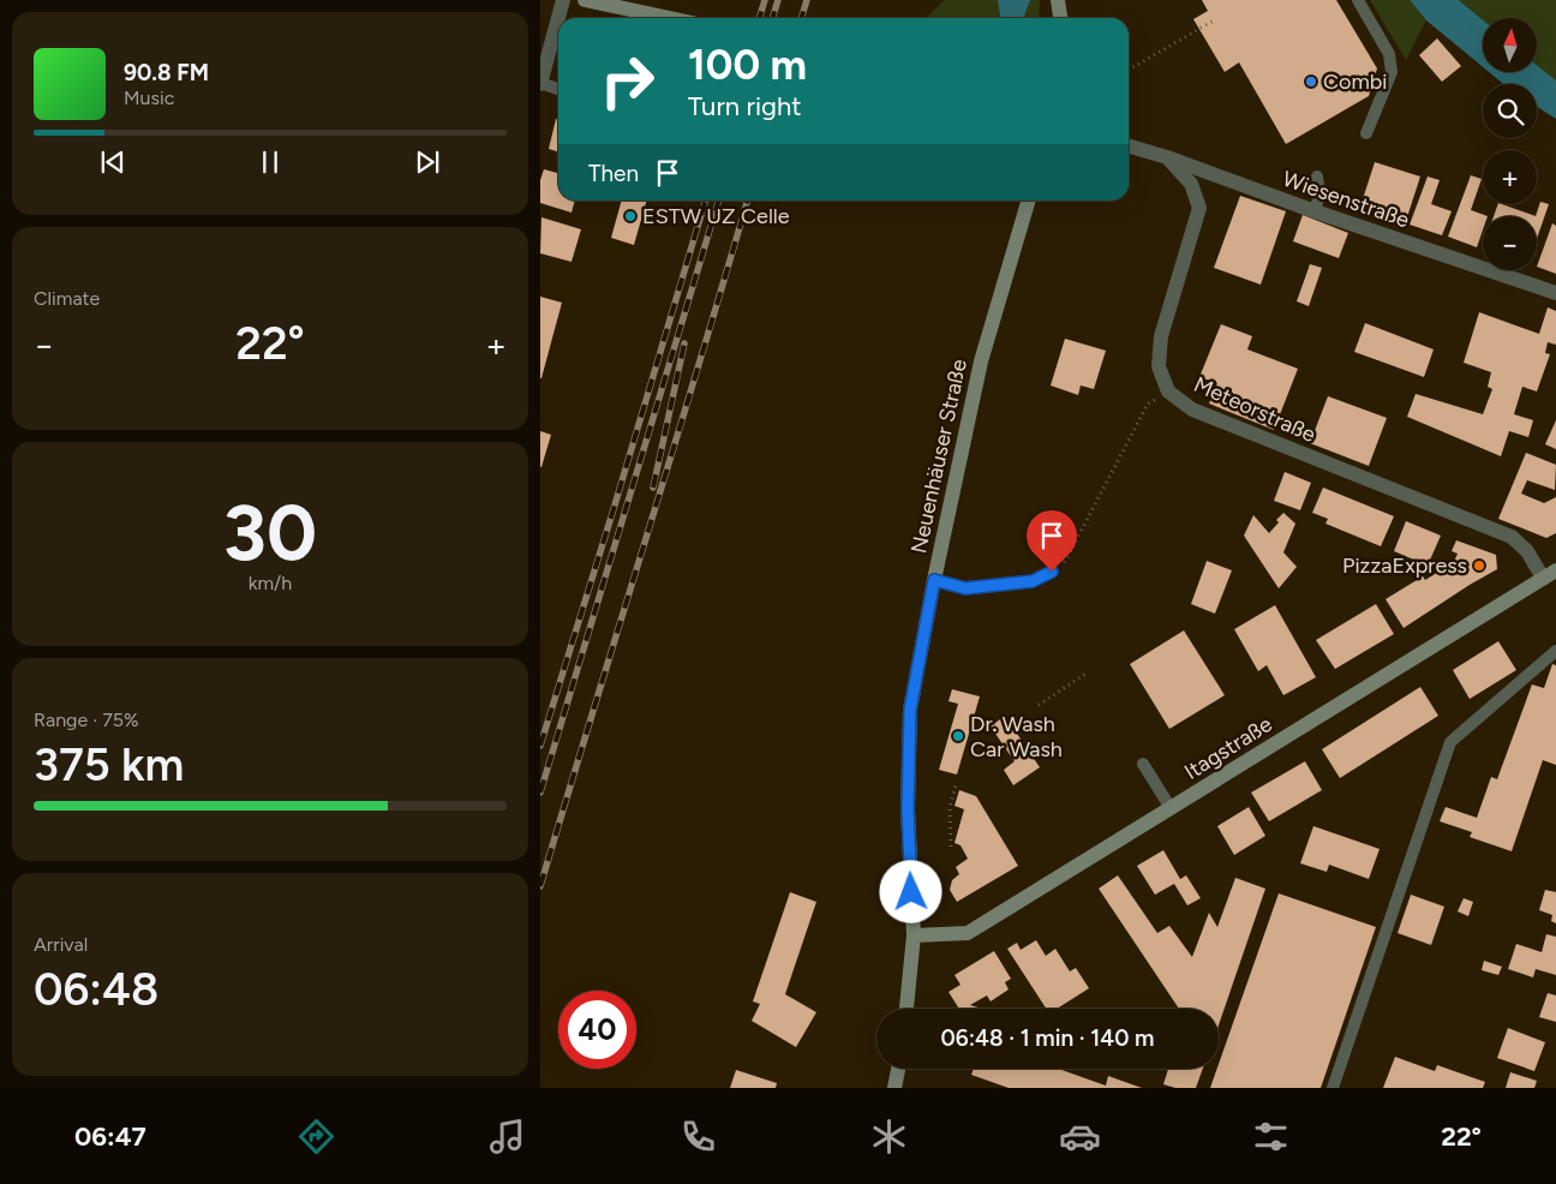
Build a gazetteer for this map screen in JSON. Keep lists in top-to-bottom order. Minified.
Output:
{"streets":{"street":["Wiesenstraße","Meteorstraße","Neuenhäuser Straße","Itagstraße"]},"crossings":[["Wiesenstraße","Meteorstraße"],["Meteorstraße","Itagstraße"],["Neuenhäuser Straße","Itagstraße"]],"places":["Combi","ESTW UZ Celle","PizzaExpress","Dr. Wash Car Wash"],"north":"top","page":{"map_buttons":["+","−"],"turn":["100 m","Turn right"],"song":["90.8 FM","Music"],"then":"Then","tile":["Climate",["30","km/h"],["Range · 75%","375 km"],["Arrival","06:48"]],"heat":["−","22°","+"],"limit":"40","trip":"06:48 · 1 min · 140 m","tabs":["06:47","22°"]}}
